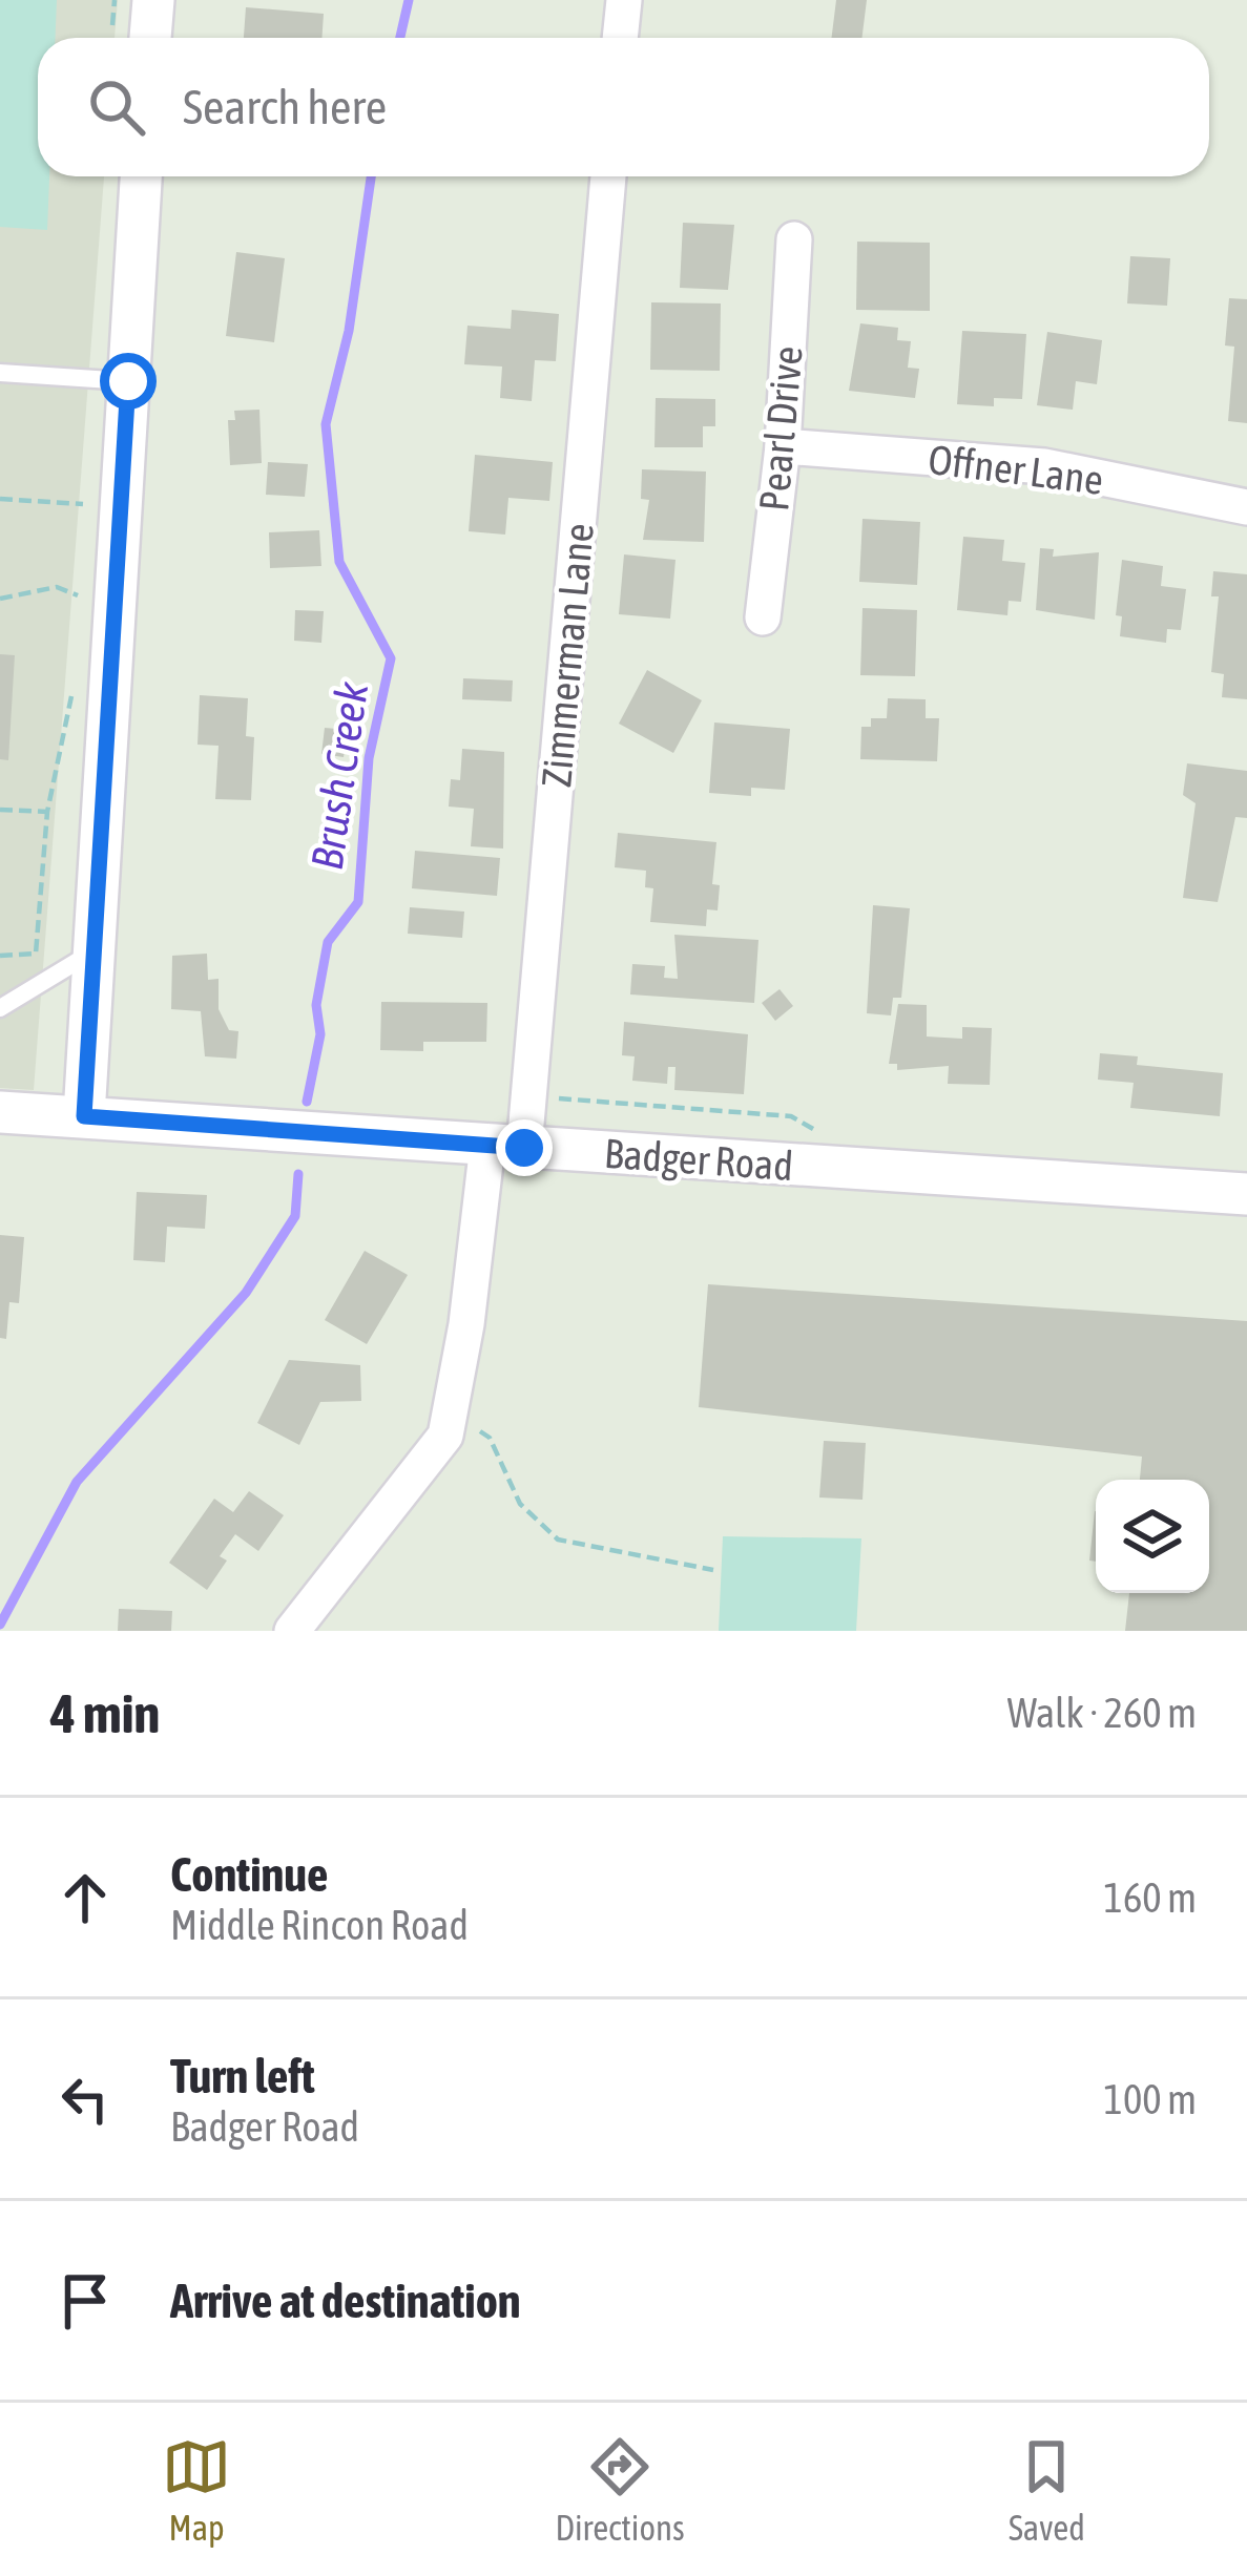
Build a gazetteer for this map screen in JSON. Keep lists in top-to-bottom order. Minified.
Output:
{"streets":{"street":["Pearl Drive","Offner Lane","Zimmerman Lane","Badger Road"]},"crossings":[["Pearl Drive","Offner Lane"],["Zimmerman Lane","Badger Road"]],"water":["Brush Creek"],"page":{"search":"Search here","heading":["4 min","Walk · 260 m"],"list":[["Continue","Middle Rincon Road","160 m"],["Turn left","Badger Road","100 m"],"Arrive at destination"],"nav":["Map","Directions","Saved"]}}
